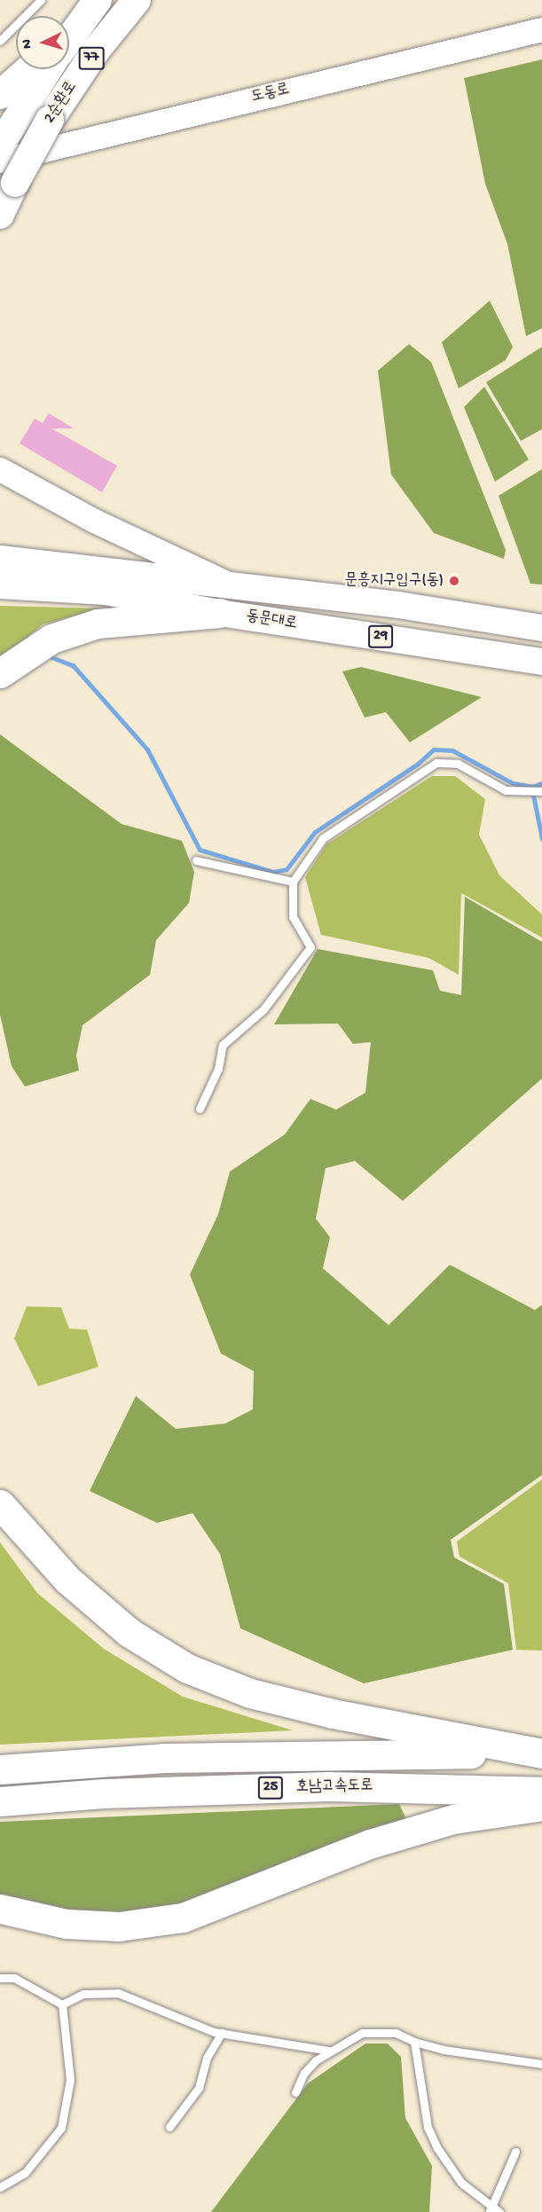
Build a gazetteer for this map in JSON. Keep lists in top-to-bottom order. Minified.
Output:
{"streets":{"highway":["77","2순환로","호남고속도로","25"],"main road":["도동로","동문대로","29"]},"crossings":[["도동로","2순환로"]],"places":["문흥지구입구(동)"],"north":"left"}
